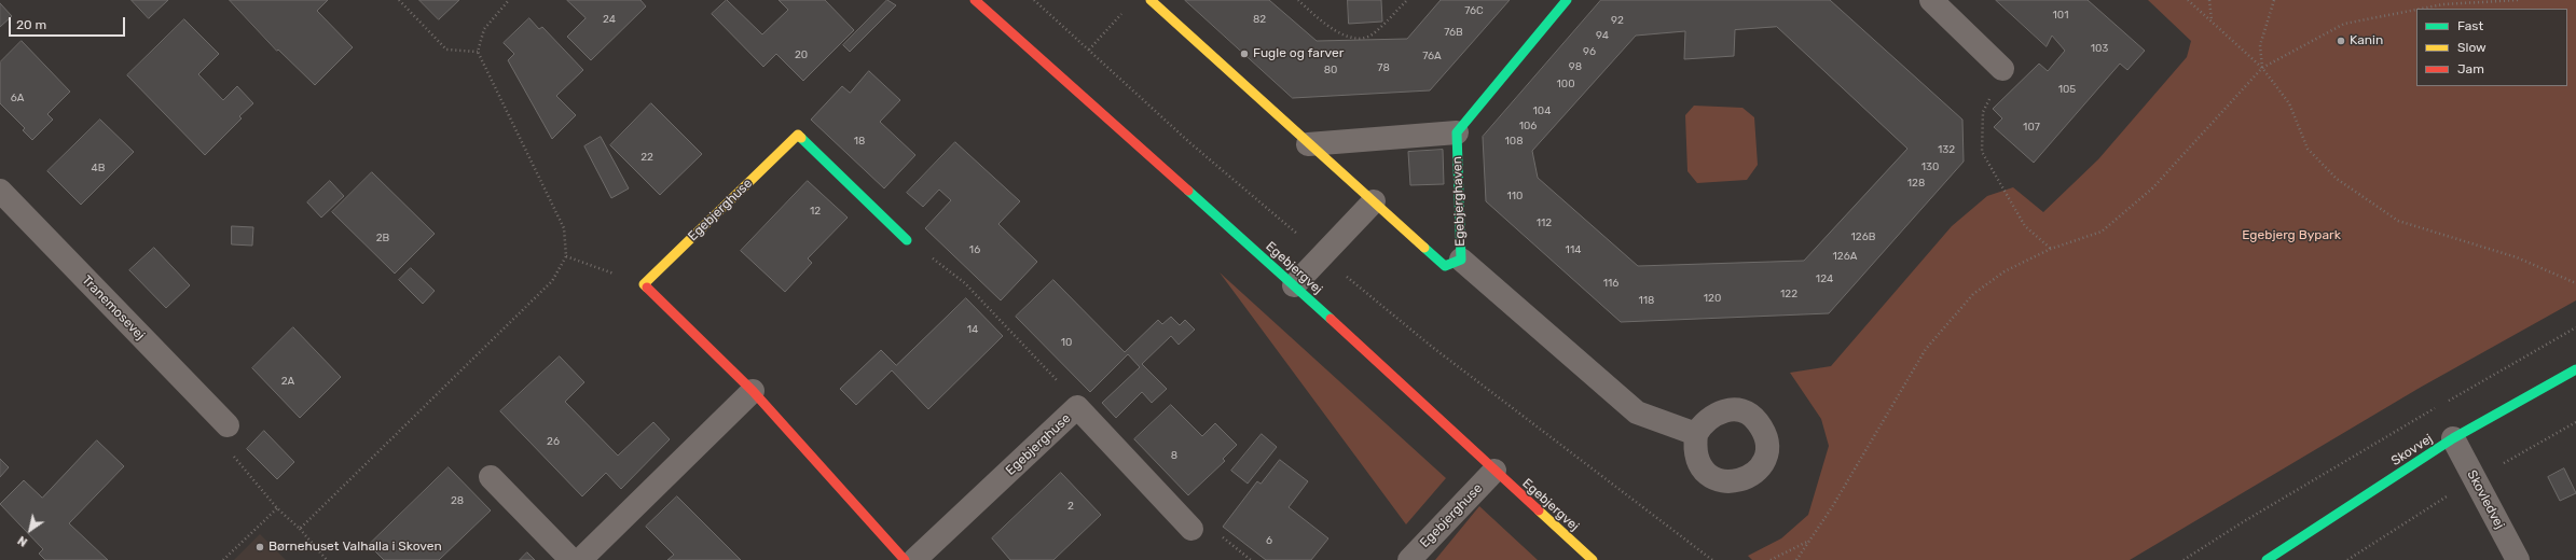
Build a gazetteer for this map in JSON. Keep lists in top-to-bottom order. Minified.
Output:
{"streets":{"street":["Egebjerghaven","Egebjerghuse","Egebjergvej","Tranemosevej","Skovvej","Skovledvej"]},"crossings":[["Egebjerghuse","Egebjergvej"],["Skovvej","Skovledvej"]],"parks":["Egebjerg Bypark"],"places":["Kanin","Fugle og farver","Børnehuset Valhalla i Skoven"],"house_numbers":["76C","101","24","82","92","76B","94","103","96","20","76A","98","78","80","100","105","6A","104","106","107","18","108","132","22","130","4B","128","110","12","112","126B","2B","16","114","126A","124","116","122","120","118","14","10","2A","26","8","28","2","6"],"legend":["Fast","Slow","Jam"],"scale_bar":"20 m","north":"bottom left"}
